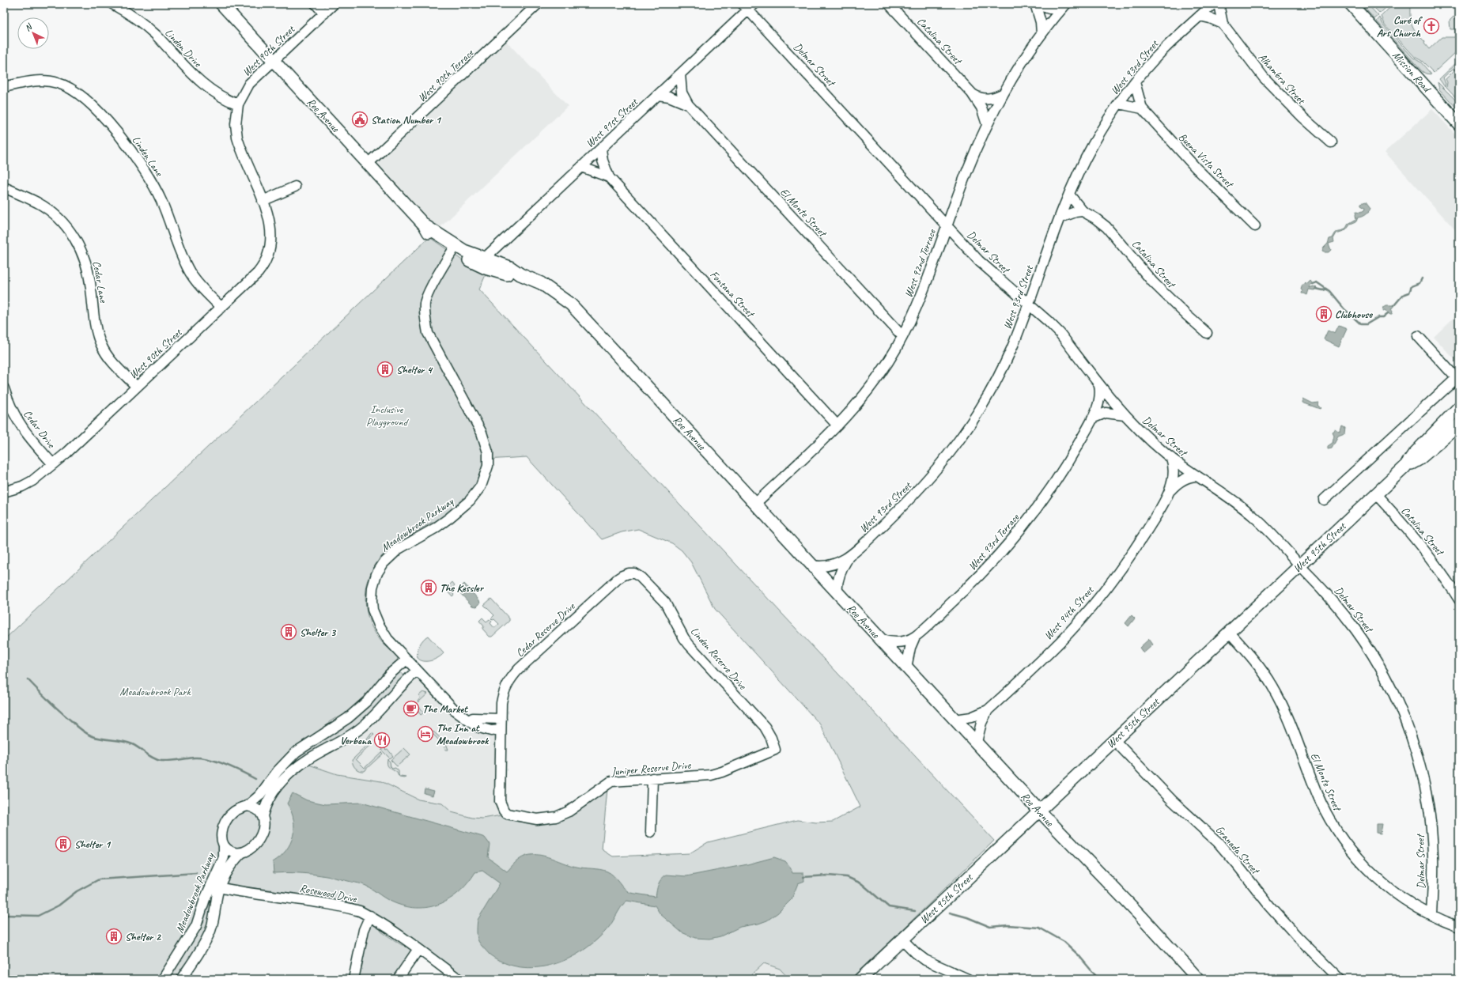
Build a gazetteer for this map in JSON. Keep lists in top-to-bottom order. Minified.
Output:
{"streets":{"main road":["Mission Road","Roe Avenue","West 95th Street"],"street":["Catalina Street","Linden Drive","West 90th Street","Delmar Street","West 93rd Street","West 90th Terrace","Alhambra Street","West 91st Street","Linden Lane","Buena Vista Street","El Monte Street","West 92nd Terrace","Cedar Lane","Fontana Street","Cedar Drive","Meadowbrook Parkway","West 93rd Terrace","West 94th Street","Cedar Reserve Drive","Linden Reserve Drive","Juniper Reserve Drive","Granada Street","Rosewood Drive"]},"crossings":[["Catalina Street","West 93rd Street"],["Catalina Street","West 92nd Terrace"],["Catalina Street","West 95th Street"],["Linden Drive","West 90th Street"],["West 90th Street","Roe Avenue"],["West 90th Street","Linden Lane"],["West 90th Street","Cedar Lane"],["West 90th Street","Cedar Drive"],["Delmar Street","West 93rd Street"],["Delmar Street","West 91st Street"],["Delmar Street","El Monte Street"],["Delmar Street","West 92nd Terrace"],["Delmar Street","West 93rd Terrace"],["Delmar Street","West 95th Street"],["Delmar Street","West 94th Street"],["West 93rd Street","Roe Avenue"],["West 93rd Street","Buena Vista Street"],["West 90th Terrace","Roe Avenue"],["Roe Avenue","West 91st Street"],["Roe Avenue","West 92nd Terrace"],["Roe Avenue","Meadowbrook Parkway"],["Roe Avenue","West 93rd Terrace"],["Roe Avenue","West 95th Street"],["Roe Avenue","West 94th Street"],["West 91st Street","El Monte Street"],["West 91st Street","Fontana Street"],["El Monte Street","West 92nd Terrace"],["El Monte Street","West 95th Street"],["West 92nd Terrace","Fontana Street"],["Meadowbrook Parkway","Rosewood Drive"],["West 95th Street","Granada Street"],["Cedar Reserve Drive","Linden Reserve Drive"],["Cedar Reserve Drive","Juniper Reserve Drive"],["Linden Reserve Drive","Juniper Reserve Drive"]],"parks":["Inclusive Playground","Meadowbrook Park"],"places":{"church":["Curé of Ars Church"],"public building":["Station Number 1"],"building":["Clubhouse","Shelter 4","The Kessler","Shelter 3","Shelter 1","Shelter 2"],"cafe":["The Market"],"hotel":["The Inn at Meadowbrook"],"restaurant":["Verbena"]},"north":"top left"}
